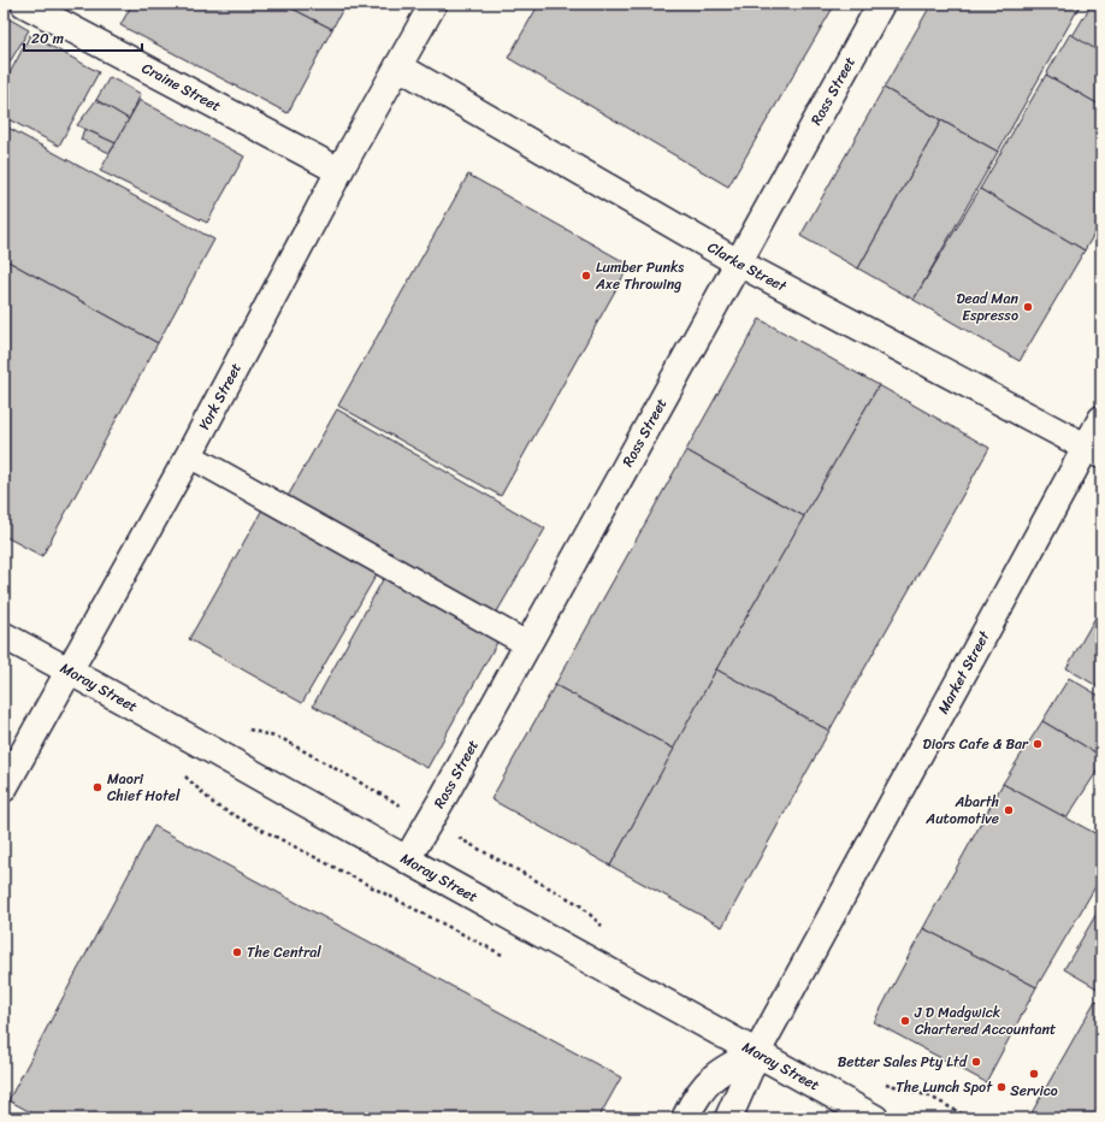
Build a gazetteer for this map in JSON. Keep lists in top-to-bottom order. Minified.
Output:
{"streets":{"street":["Craine Street","Ross Street","Clarke Street","York Street","Market Street","Moray Street"]},"crossings":[["Craine Street","York Street"],["Ross Street","Clarke Street"],["Ross Street","Moray Street"],["Clarke Street","York Street"],["Clarke Street","Market Street"],["York Street","Moray Street"],["Market Street","Moray Street"]],"places":["Lumber Punks Axe Throwing","Dead Man Espresso","Diors Cafe & Bar","Maori Chief Hotel","Abarth Automotive","The Central","J D Madgwick Chartered Accountant","Better Sales Pty Ltd","Servico","The Lunch Spot"],"scale_bar":"20 m"}
